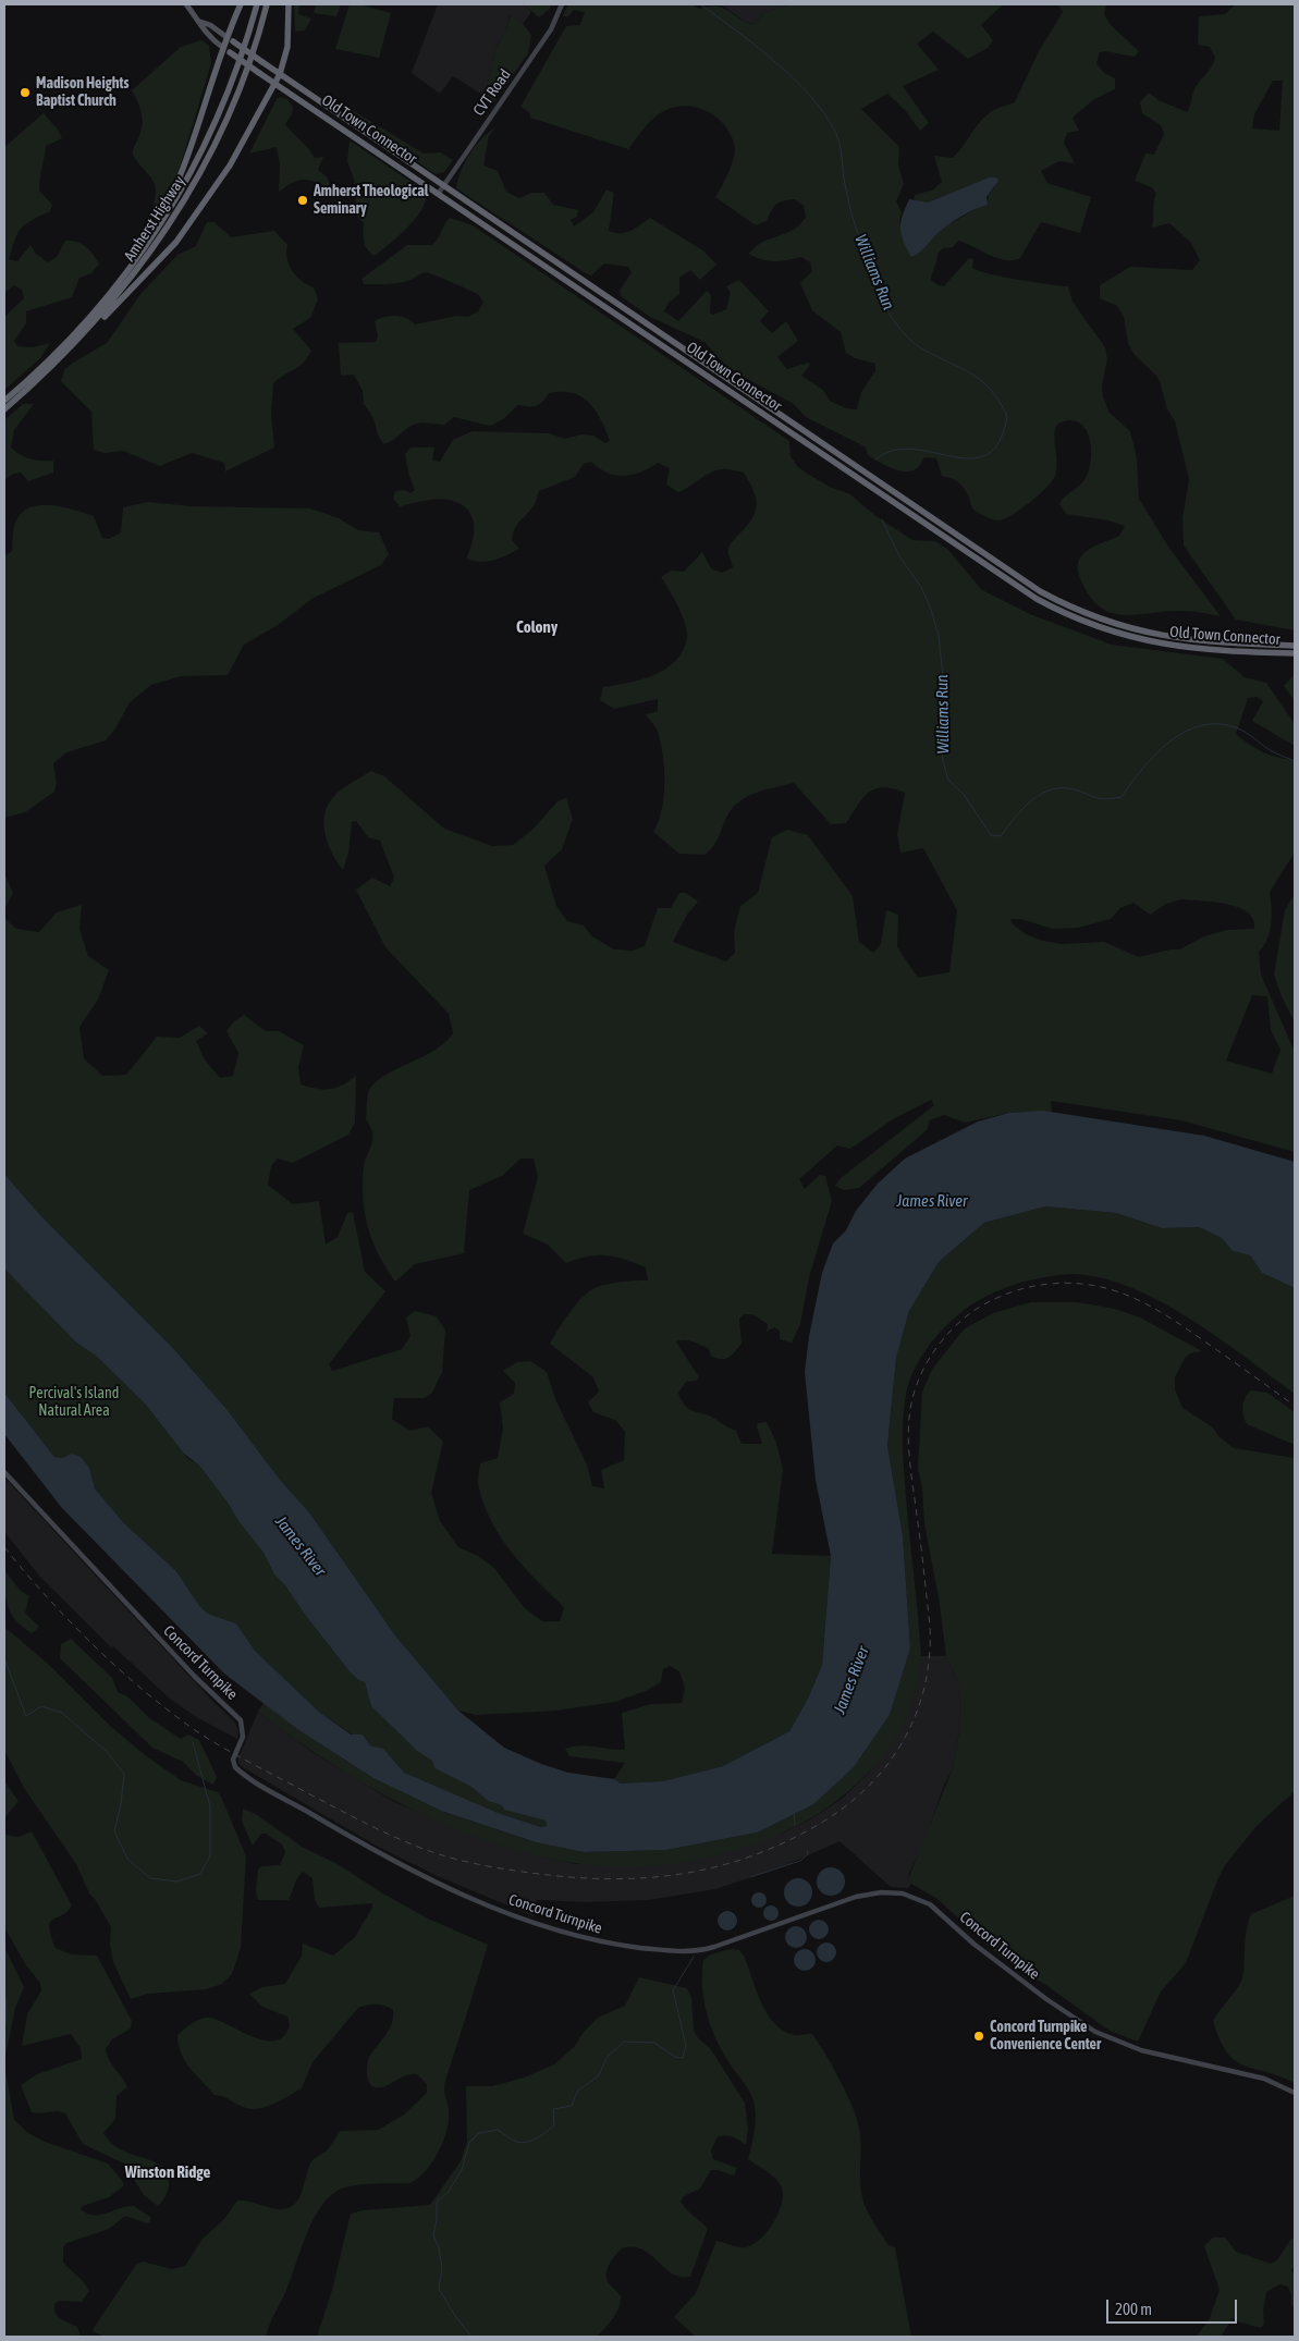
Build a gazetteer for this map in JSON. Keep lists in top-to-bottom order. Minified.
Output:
{"streets":{"highway":["Old Town Connector","Amherst Highway"],"street":["CVT Road","Concord Turnpike"]},"crossings":[["CVT Road","Old Town Connector"]],"districts":["Colony","Winston Ridge"],"water":["Williams Run","James River"],"parks":["Percival's Island Natural Area"],"places":["Madison Heights Baptist Church","Amherst Theological Seminary","Concord Turnpike Convenience Center"],"scale_bar":"200 m"}
